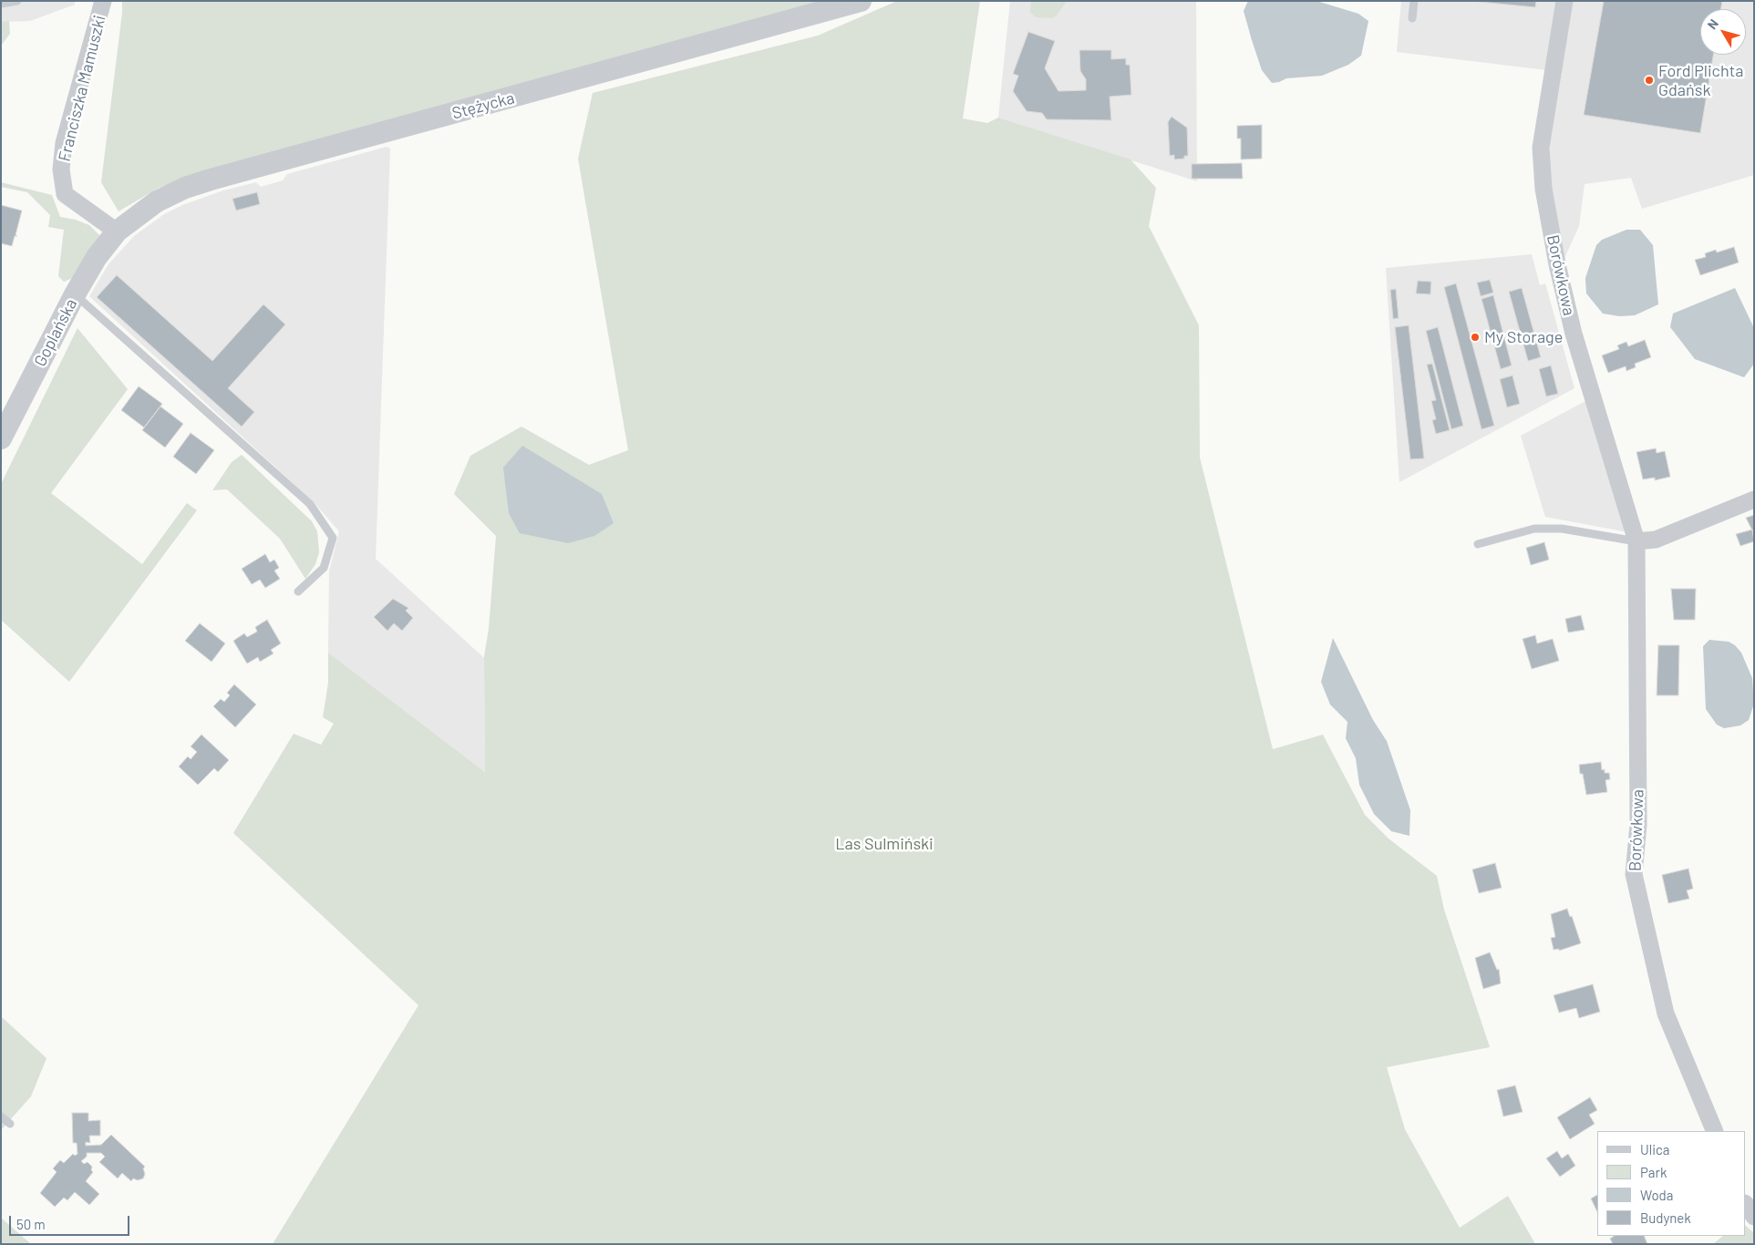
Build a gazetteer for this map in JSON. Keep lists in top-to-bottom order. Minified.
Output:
{"streets":{"street":["Franciszka Mamuszki","Stężycka","Borówkowa","Goplańska"]},"crossings":[["Franciszka Mamuszki","Stężycka"],["Franciszka Mamuszki","Goplańska"],["Stężycka","Goplańska"]],"parks":["Las Sulmiński"],"places":["Ford Plichta Gdańsk","My Storage"],"legend":["Ulica","Park","Woda","Budynek"],"scale_bar":"50 m","north":"top left"}
